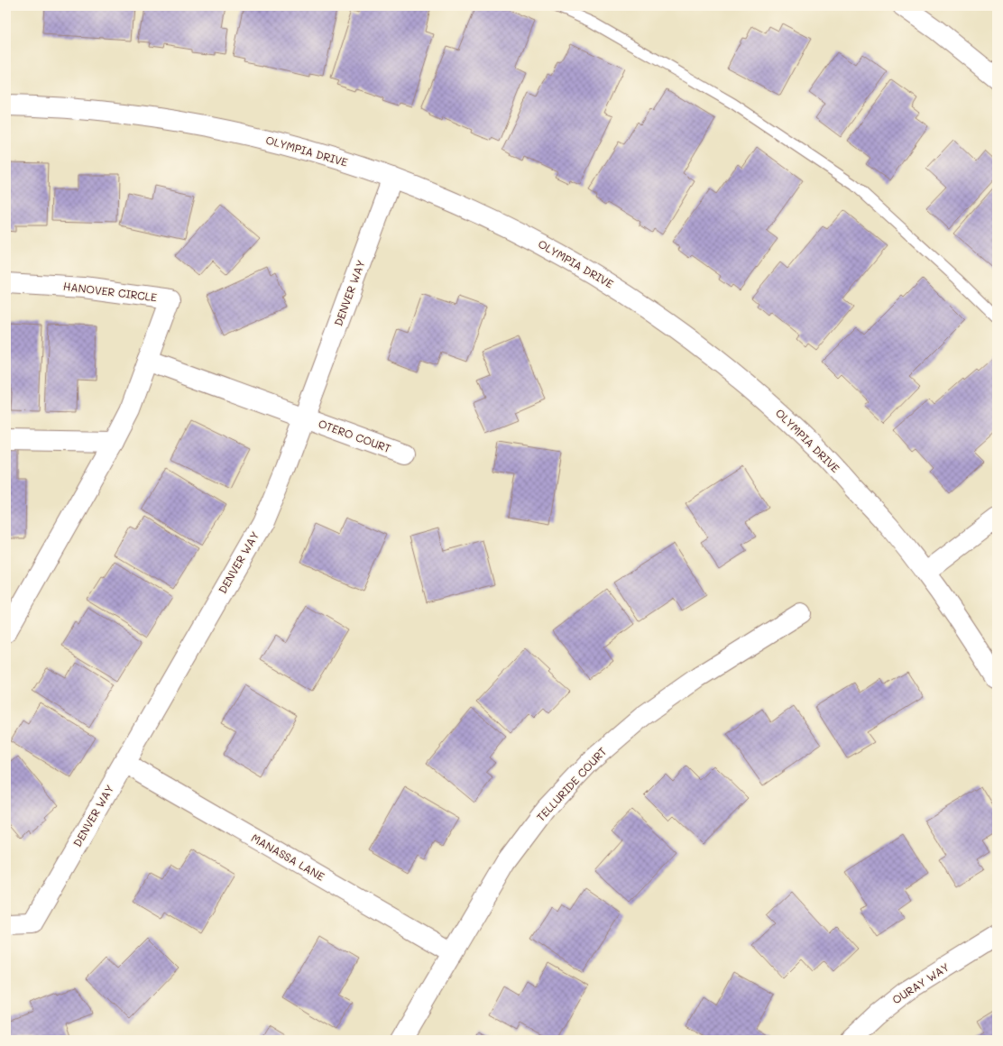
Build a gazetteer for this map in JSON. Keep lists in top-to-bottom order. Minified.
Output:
{"streets":{"street":["OLYMPIA DRIVE","HANOVER CIRCLE","DENVER WAY","OTERO COURT","TELLURIDE COURT","MANASSA LANE","OURAY WAY"]},"crossings":[["OLYMPIA DRIVE","DENVER WAY"],["DENVER WAY","OTERO COURT"],["DENVER WAY","MANASSA LANE"],["TELLURIDE COURT","MANASSA LANE"]]}
